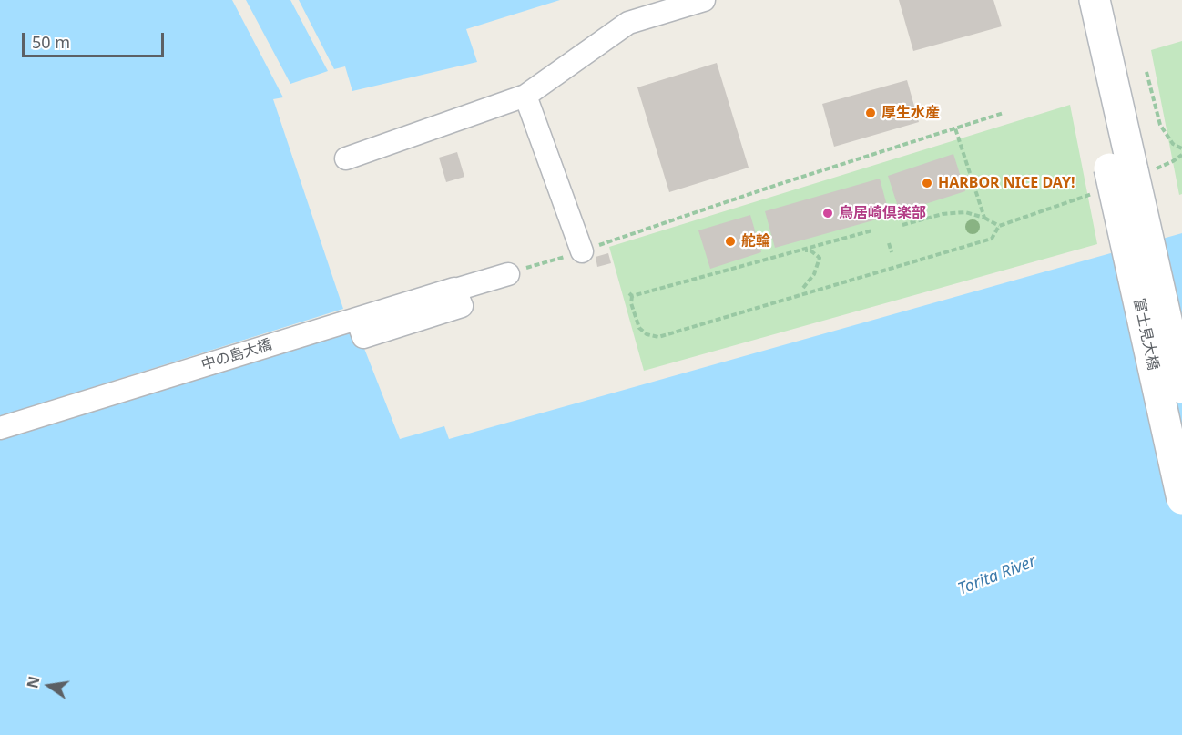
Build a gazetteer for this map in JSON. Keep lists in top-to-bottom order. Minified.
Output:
{"streets":{"street":["富士見大橋","中の島大橋"]},"water":["Torita River"],"places":["厚生水産","HARBOR NICE DAY!","鳥居崎倶楽部","舵輪"],"scale_bar":"50 m","north":"left"}
